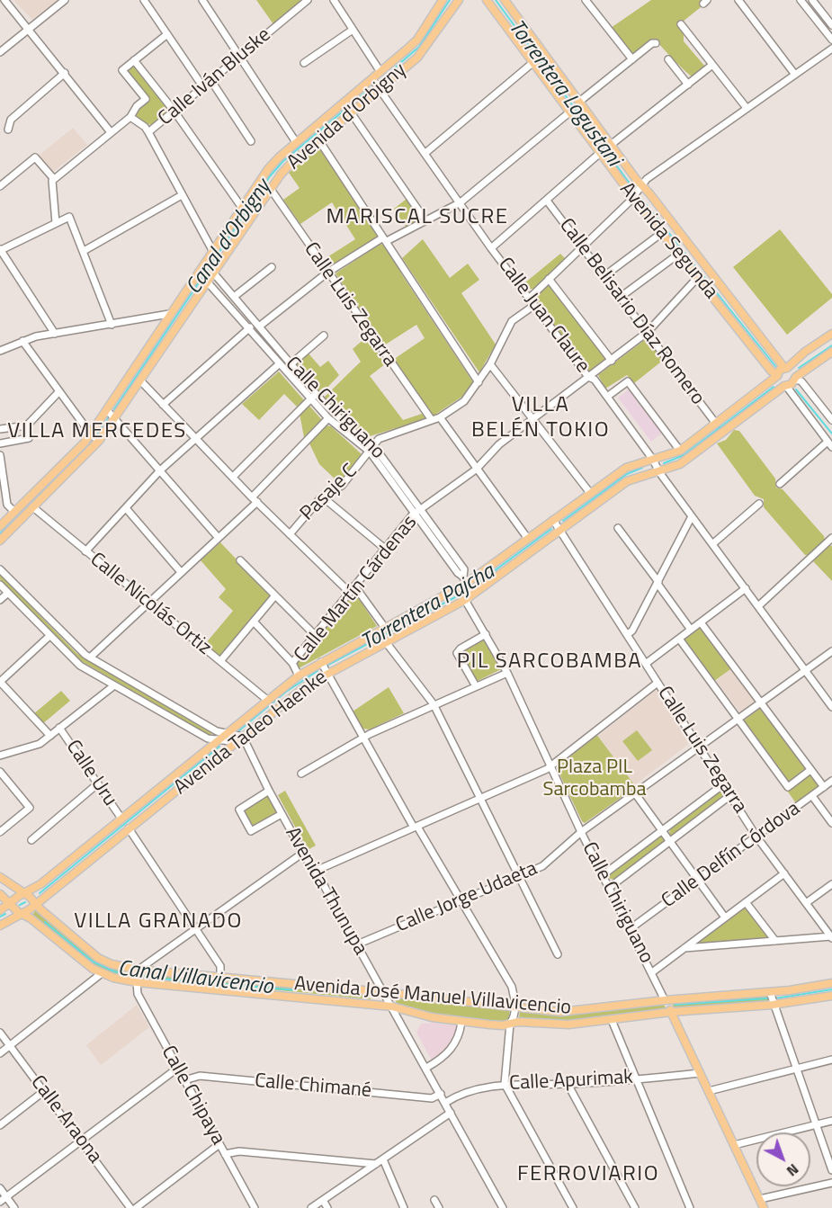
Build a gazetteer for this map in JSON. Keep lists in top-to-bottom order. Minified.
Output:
{"streets":{"main road":["Avenida d'Orbigny","Avenida Segunda","Calle Chiriguano","Avenida Tadeo Haenke","Avenida José Manuel Villavicencio"],"street":["Calle Iván Bluske","Calle Luis Zegarra","Calle Belisario Díaz Romero","Calle Juan Claure","Pasaje C","Calle Martín Cárdenas","Calle Nicolás Ortiz","Calle Uru","Calle Delfín Córdova","Avenida Thunupa","Calle Jorge Udaeta","Calle Apurimak","Calle Chimané","Calle Chipaya","Calle Araona"]},"crossings":[["Avenida d'Orbigny","Calle Luis Zegarra"],["Avenida d'Orbigny","Calle Juan Claure"],["Avenida d'Orbigny","Calle Chiriguano"],["Avenida d'Orbigny","Calle Nicolás Ortiz"],["Avenida Segunda","Calle Martín Cárdenas"],["Avenida Segunda","Avenida Tadeo Haenke"],["Calle Luis Zegarra","Avenida Tadeo Haenke"],["Calle Luis Zegarra","Calle Delfín Córdova"],["Calle Luis Zegarra","Calle Jorge Udaeta"],["Calle Belisario Díaz Romero","Calle Martín Cárdenas"],["Calle Belisario Díaz Romero","Avenida Tadeo Haenke"],["Calle Juan Claure","Calle Martín Cárdenas"],["Calle Juan Claure","Avenida Tadeo Haenke"],["Calle Juan Claure","Calle Jorge Udaeta"],["Calle Chiriguano","Pasaje C"],["Calle Chiriguano","Calle Martín Cárdenas"],["Calle Chiriguano","Avenida Tadeo Haenke"],["Calle Chiriguano","Calle Delfín Córdova"],["Calle Chiriguano","Calle Jorge Udaeta"],["Calle Chiriguano","Avenida José Manuel Villavicencio"],["Calle Chiriguano","Calle Apurimak"],["Calle Martín Cárdenas","Avenida Tadeo Haenke"],["Calle Nicolás Ortiz","Avenida Tadeo Haenke"],["Avenida Tadeo Haenke","Calle Uru"],["Avenida Tadeo Haenke","Avenida Thunupa"],["Avenida Tadeo Haenke","Avenida José Manuel Villavicencio"],["Calle Uru","Avenida José Manuel Villavicencio"],["Avenida Thunupa","Calle Jorge Udaeta"],["Avenida Thunupa","Avenida José Manuel Villavicencio"],["Avenida Thunupa","Calle Apurimak"],["Avenida Thunupa","Calle Chimané"],["Avenida José Manuel Villavicencio","Calle Chipaya"],["Calle Chimané","Calle Chipaya"]],"districts":["MARISCAL SUCRE","VILLA BELÉN TOKIO","VILLA MERCEDES","PIL SARCOBAMBA","VILLA GRANADO","FERROVIARIO"],"water":["Torrentera Logustani","Canal d'Orbigny","Torrentera Pajcha","Canal Villavicencio"],"parks":["Plaza PIL Sarcobamba"],"north":"bottom right"}
